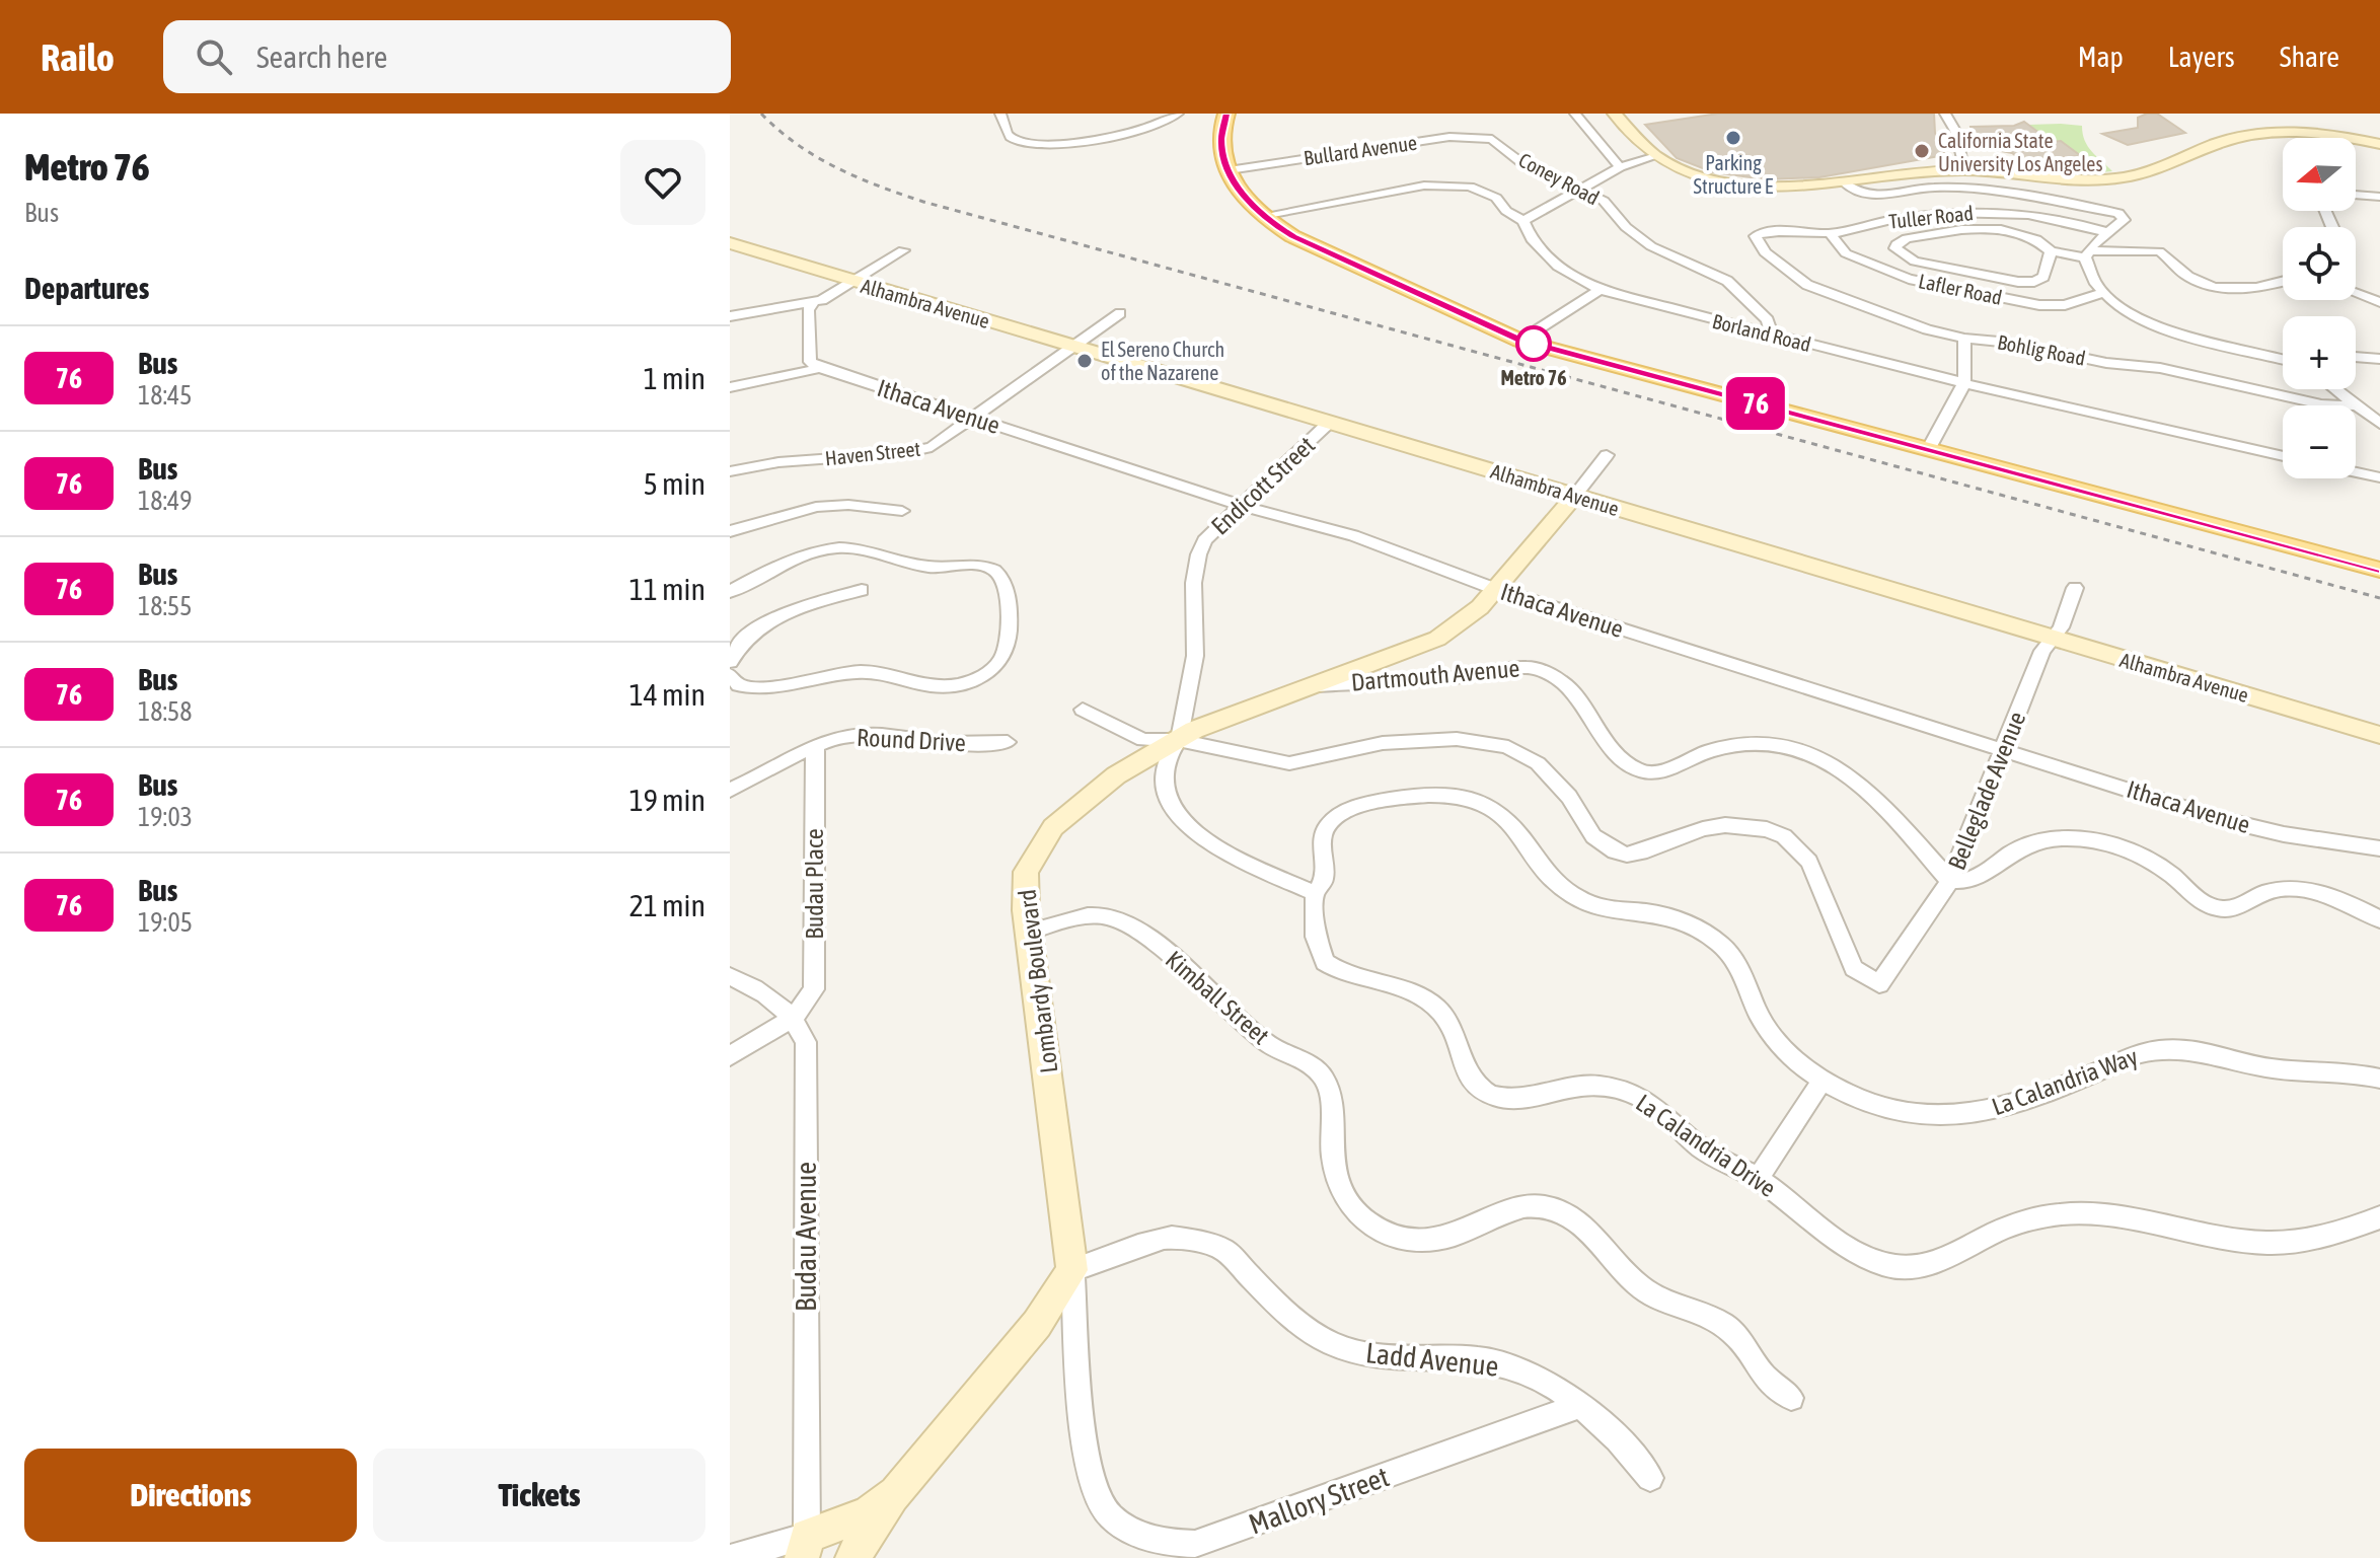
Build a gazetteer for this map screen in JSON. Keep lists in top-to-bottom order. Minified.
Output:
{"streets":{"street":["Bullard Avenue","Coney Road","Tuller Road","Lafler Road","Alhambra Avenue","Borland Road","Bohlig Road","Ithaca Avenue","Haven Street","Endicott Street","Dartmouth Avenue","Round Drive","Belleglade Avenue","Budau Place","Lombardy Boulevard","Kimball Street","La Calandria Way","La Calandria Drive","Budau Avenue","Ladd Avenue","Mallory Street"]},"crossings":[["Bullard Avenue","Coney Road"],["Coney Road","Borland Road"],["Tuller Road","Lafler Road"],["Tuller Road","Bohlig Road"],["Alhambra Avenue","Haven Street"],["Alhambra Avenue","Endicott Street"],["Alhambra Avenue","Belleglade Avenue"],["Alhambra Avenue","Lombardy Boulevard"],["Ithaca Avenue","Haven Street"],["Ithaca Avenue","Endicott Street"],["Ithaca Avenue","Belleglade Avenue"],["Ithaca Avenue","Lombardy Boulevard"],["Endicott Street","Belleglade Avenue"],["Endicott Street","Lombardy Boulevard"],["Dartmouth Avenue","Belleglade Avenue"],["Dartmouth Avenue","Lombardy Boulevard"],["Round Drive","Budau Place"],["Belleglade Avenue","Lombardy Boulevard"],["Budau Place","Budau Avenue"],["Lombardy Boulevard","Kimball Street"],["Lombardy Boulevard","Ladd Avenue"],["Lombardy Boulevard","Mallory Street"],["La Calandria Way","La Calandria Drive"],["Ladd Avenue","Mallory Street"]],"places":["Parking Structure E","California State University Los Angeles","Metro 76","El Sereno Church of the Nazarene"],"lines":["bus line 76"],"north":"left","page":{"header":"Railo","search":"Search here","nav":["Map","Layers","Share"],"heading":[["Metro 76","Bus"],"Departures"],"on_map":"76","map_buttons":["+","−"],"list":[{"mark":"76","name":"Bus","note":"18:45","value":"1 min"},{"mark":"76","name":"Bus","note":"18:49","value":"5 min"},{"mark":"76","name":"Bus","note":"18:55","value":"11 min"},{"mark":"76","name":"Bus","note":"18:58","value":"14 min"},{"mark":"76","name":"Bus","note":"19:03","value":"19 min"},{"mark":"76","name":"Bus","note":"19:05","value":"21 min"}],"buttons":["Directions","Tickets"]}}
